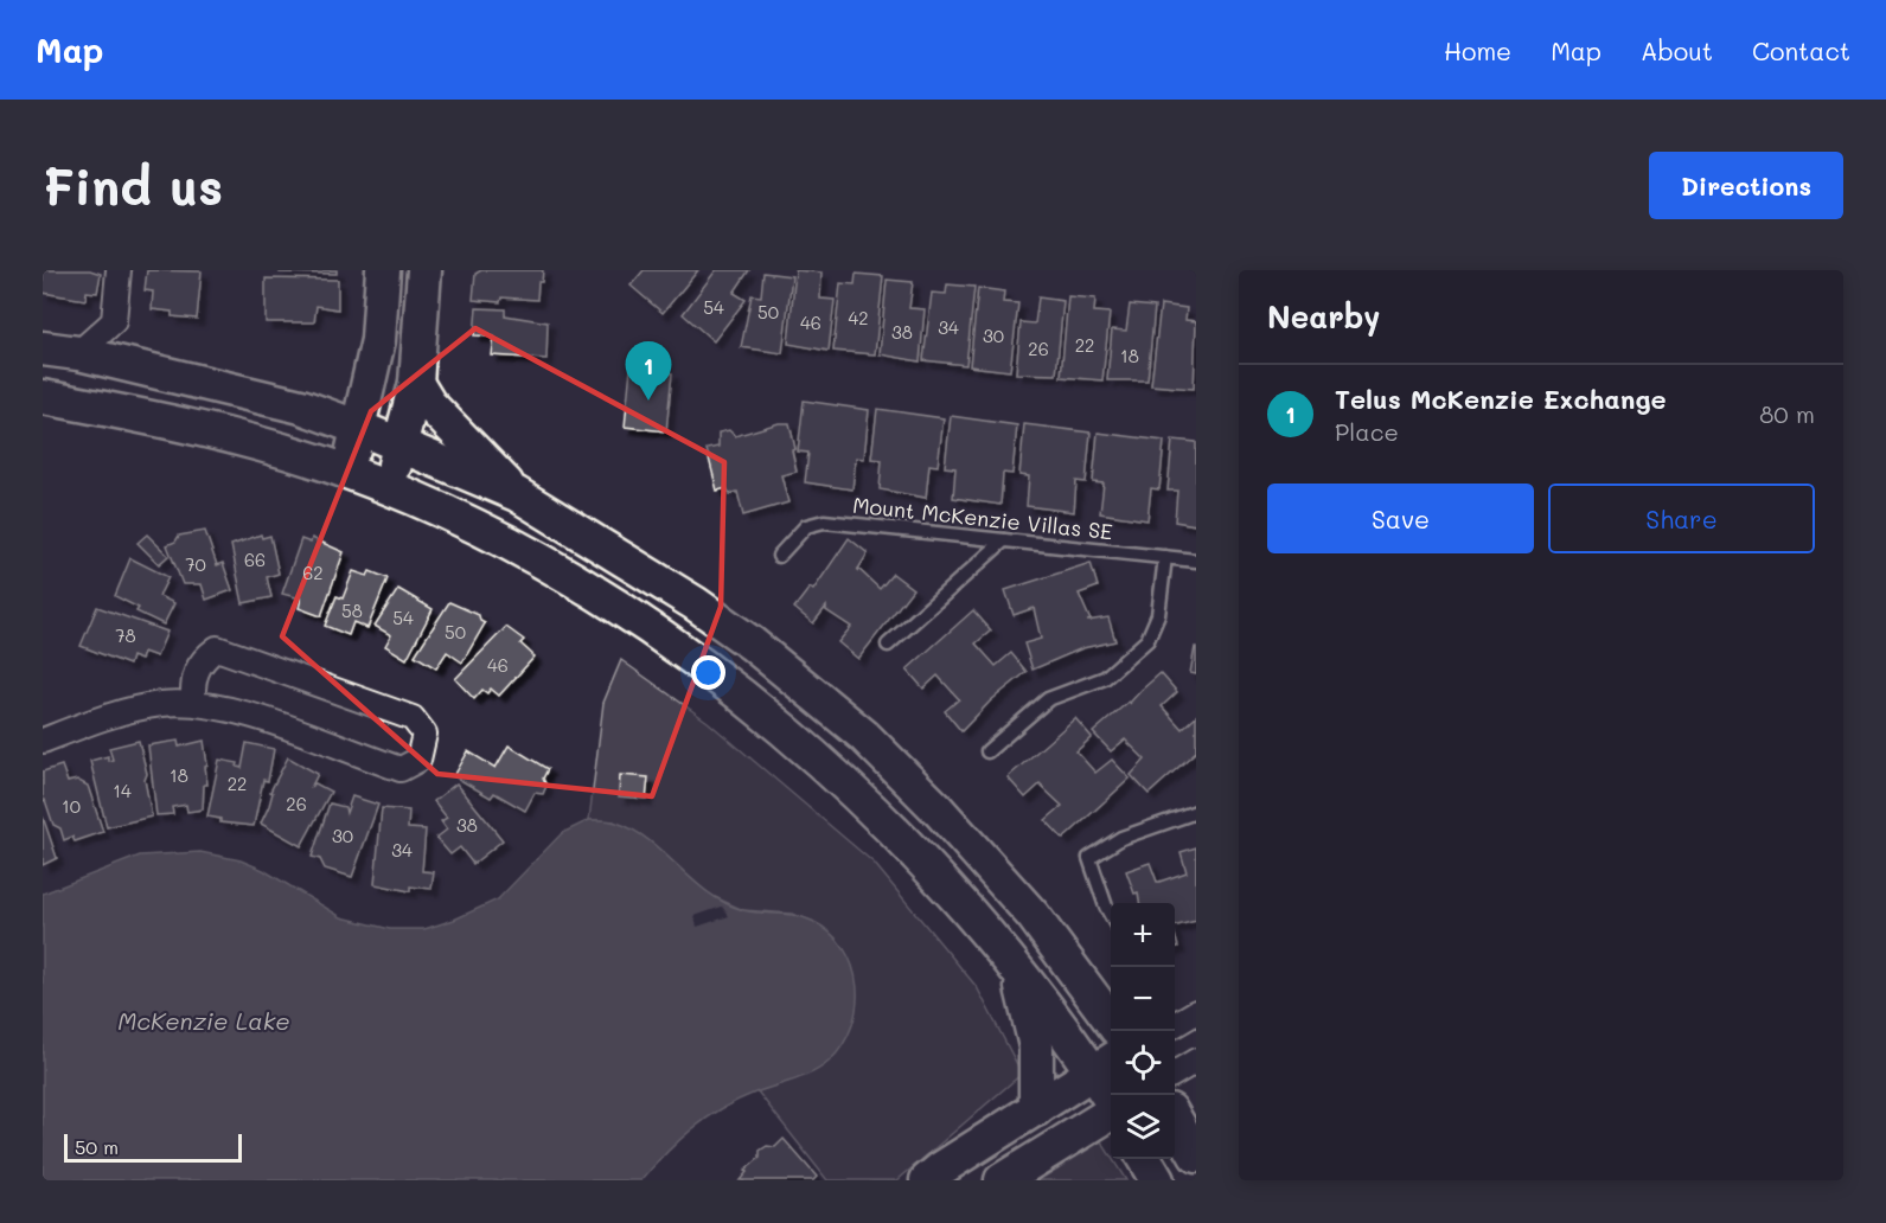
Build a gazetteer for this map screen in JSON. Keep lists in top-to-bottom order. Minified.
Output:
{"streets":{"lane":["Mount McKenzie Villas SE"]},"water":["McKenzie Lake"],"house_numbers":["54","50","42","46","34","38","30","22","26","18","66","70","62","58","54","50","78","46","18","22","14","26","10","38","30","34"],"scale_bar":"50 m","page":{"header":"Map","nav":["Home","Map","About","Contact"],"buttons":["Directions",["Save","Share"]],"title":"Find us","heading":"Nearby","pins":"1","list":[{"mark":"1","name":"Telus McKenzie Exchange","note":"Place","value":"80 m"}],"map_buttons":["+","−"],"scale":"50 m"}}
